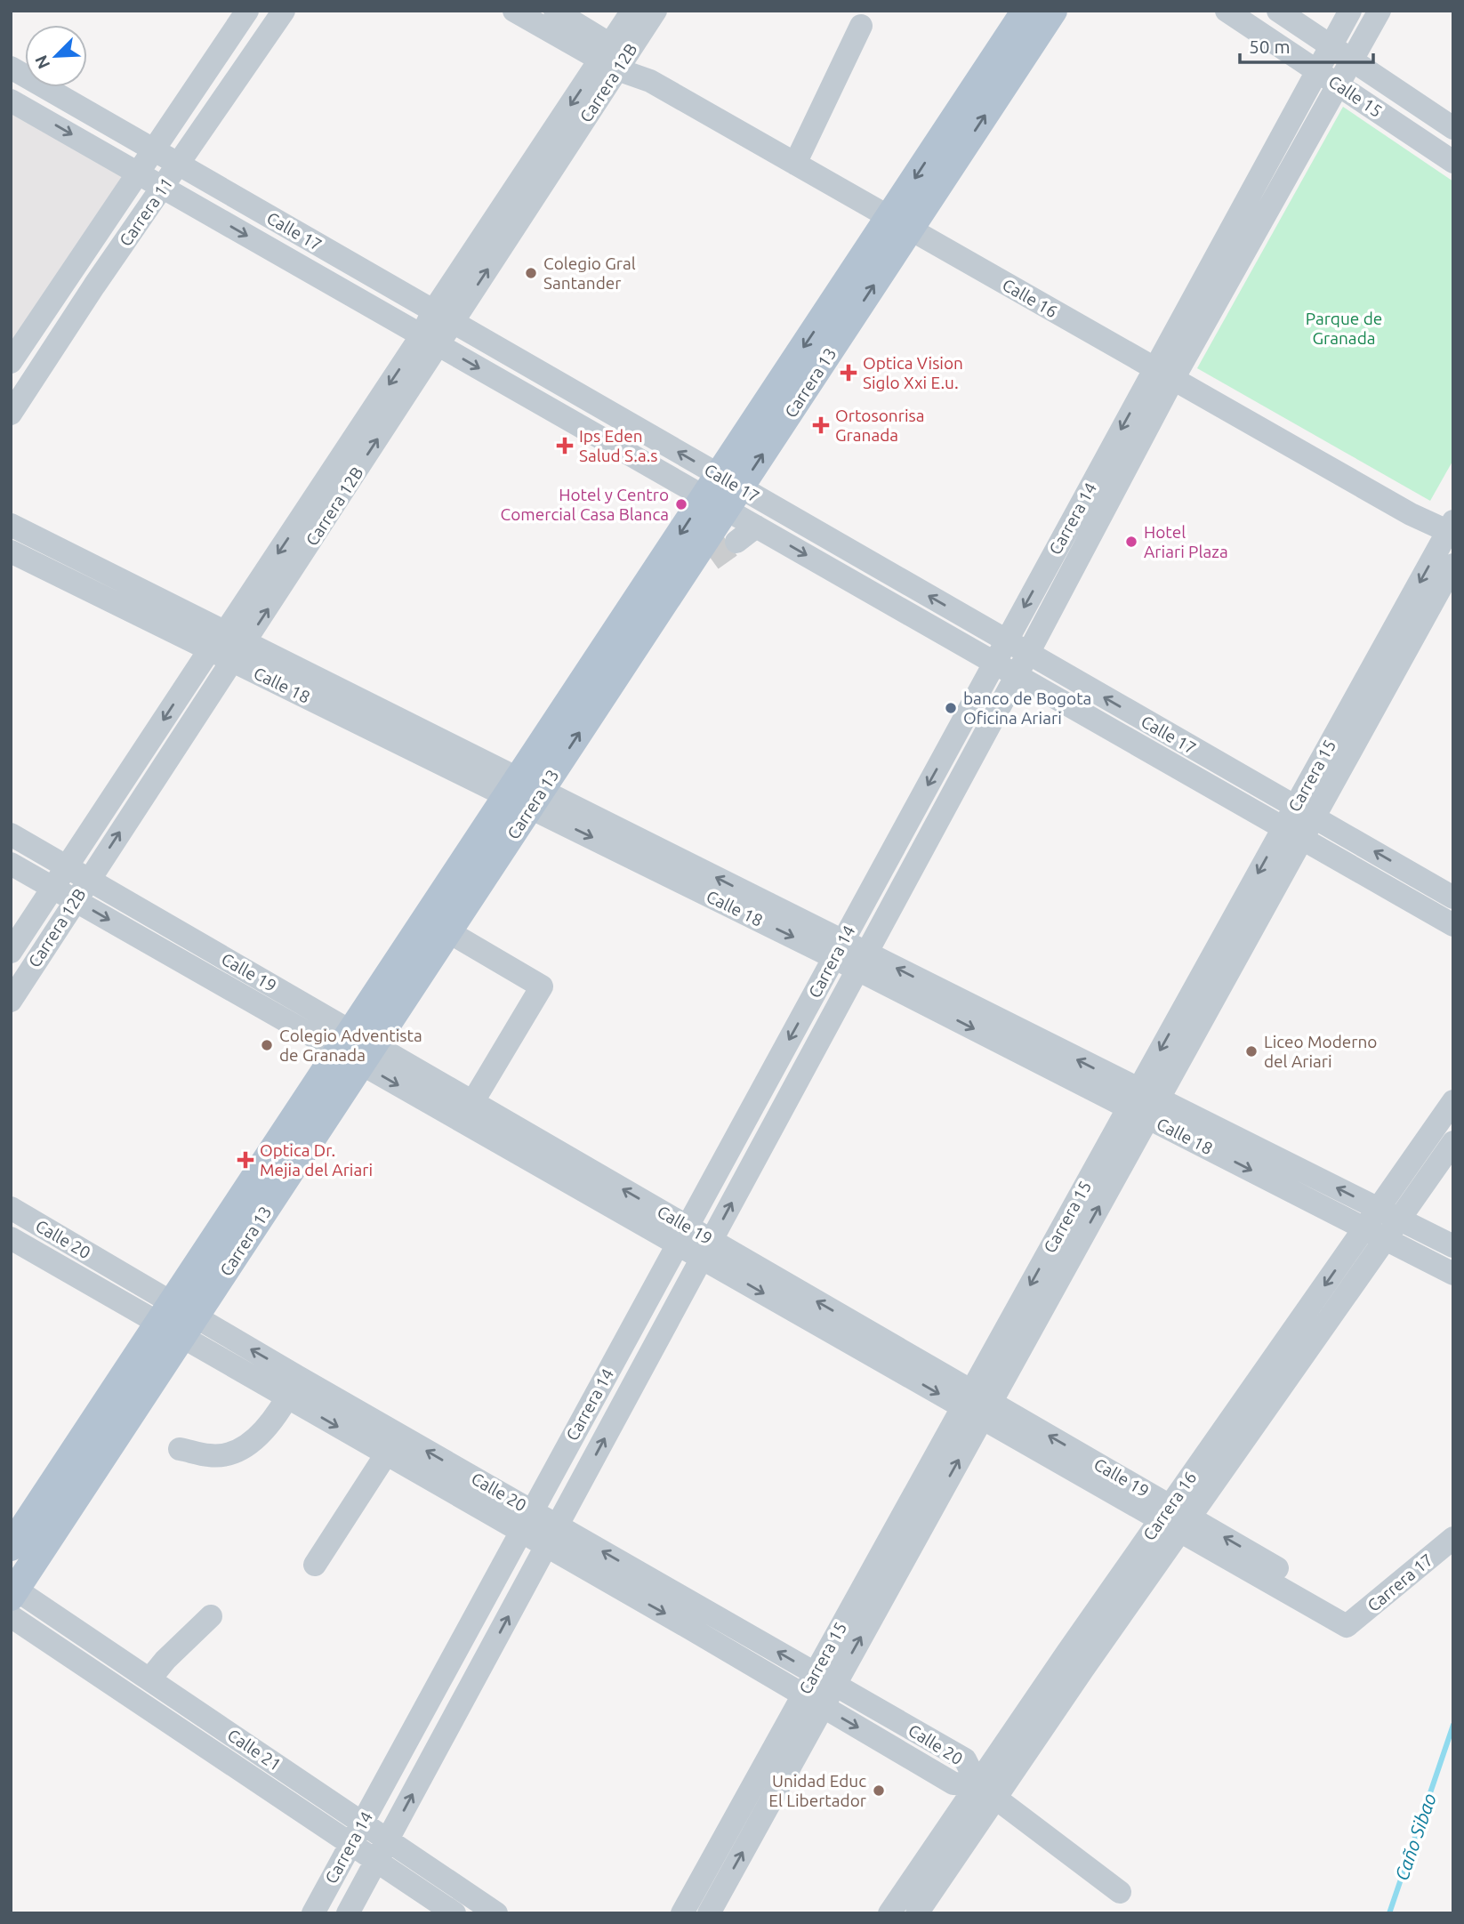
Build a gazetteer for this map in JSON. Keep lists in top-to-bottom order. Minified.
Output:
{"streets":{"main road":["Carrera 13"],"street":["Carrera 12B","Calle 15","Carrera 11","Calle 17","Calle 16","Carrera 14","Calle 18","Carrera 15","Calle 19","Calle 20","Carrera 16","Carrera 17","Calle 21"]},"crossings":[["Carrera 12B","Calle 17"],["Carrera 12B","Calle 16"],["Carrera 12B","Calle 18"],["Carrera 12B","Calle 19"],["Calle 15","Carrera 14"],["Carrera 11","Calle 17"],["Calle 17","Carrera 13"],["Calle 17","Carrera 14"],["Calle 17","Carrera 15"],["Calle 16","Carrera 13"],["Calle 16","Carrera 14"],["Calle 16","Carrera 15"],["Carrera 13","Calle 18"],["Carrera 13","Calle 19"],["Carrera 13","Calle 20"],["Carrera 13","Calle 21"],["Carrera 14","Calle 18"],["Carrera 14","Calle 19"],["Carrera 14","Calle 20"],["Carrera 14","Calle 21"],["Calle 18","Carrera 15"],["Calle 18","Carrera 16"],["Carrera 15","Calle 19"],["Carrera 15","Calle 20"],["Calle 19","Carrera 16"],["Calle 19","Carrera 17"],["Calle 20","Carrera 16"]],"water":["Caño Sibao"],"parks":["Parque de Granada"],"places":{"other":["Colegio Gral Santander","Hotel y Centro Comercial Casa Blanca","Hotel Ariari Plaza","banco de Bogota Oficina Ariari","Colegio Adventista de Granada","Liceo Moderno del Ariari","Unidad Educ El Libertador"],"health":["Optica Vision Siglo Xxi E.u.","Ortosonrisa Granada","Ips Eden Salud S.a.s","Optica Dr. Mejia del Ariari"]},"scale_bar":"50 m","north":"bottom left"}
